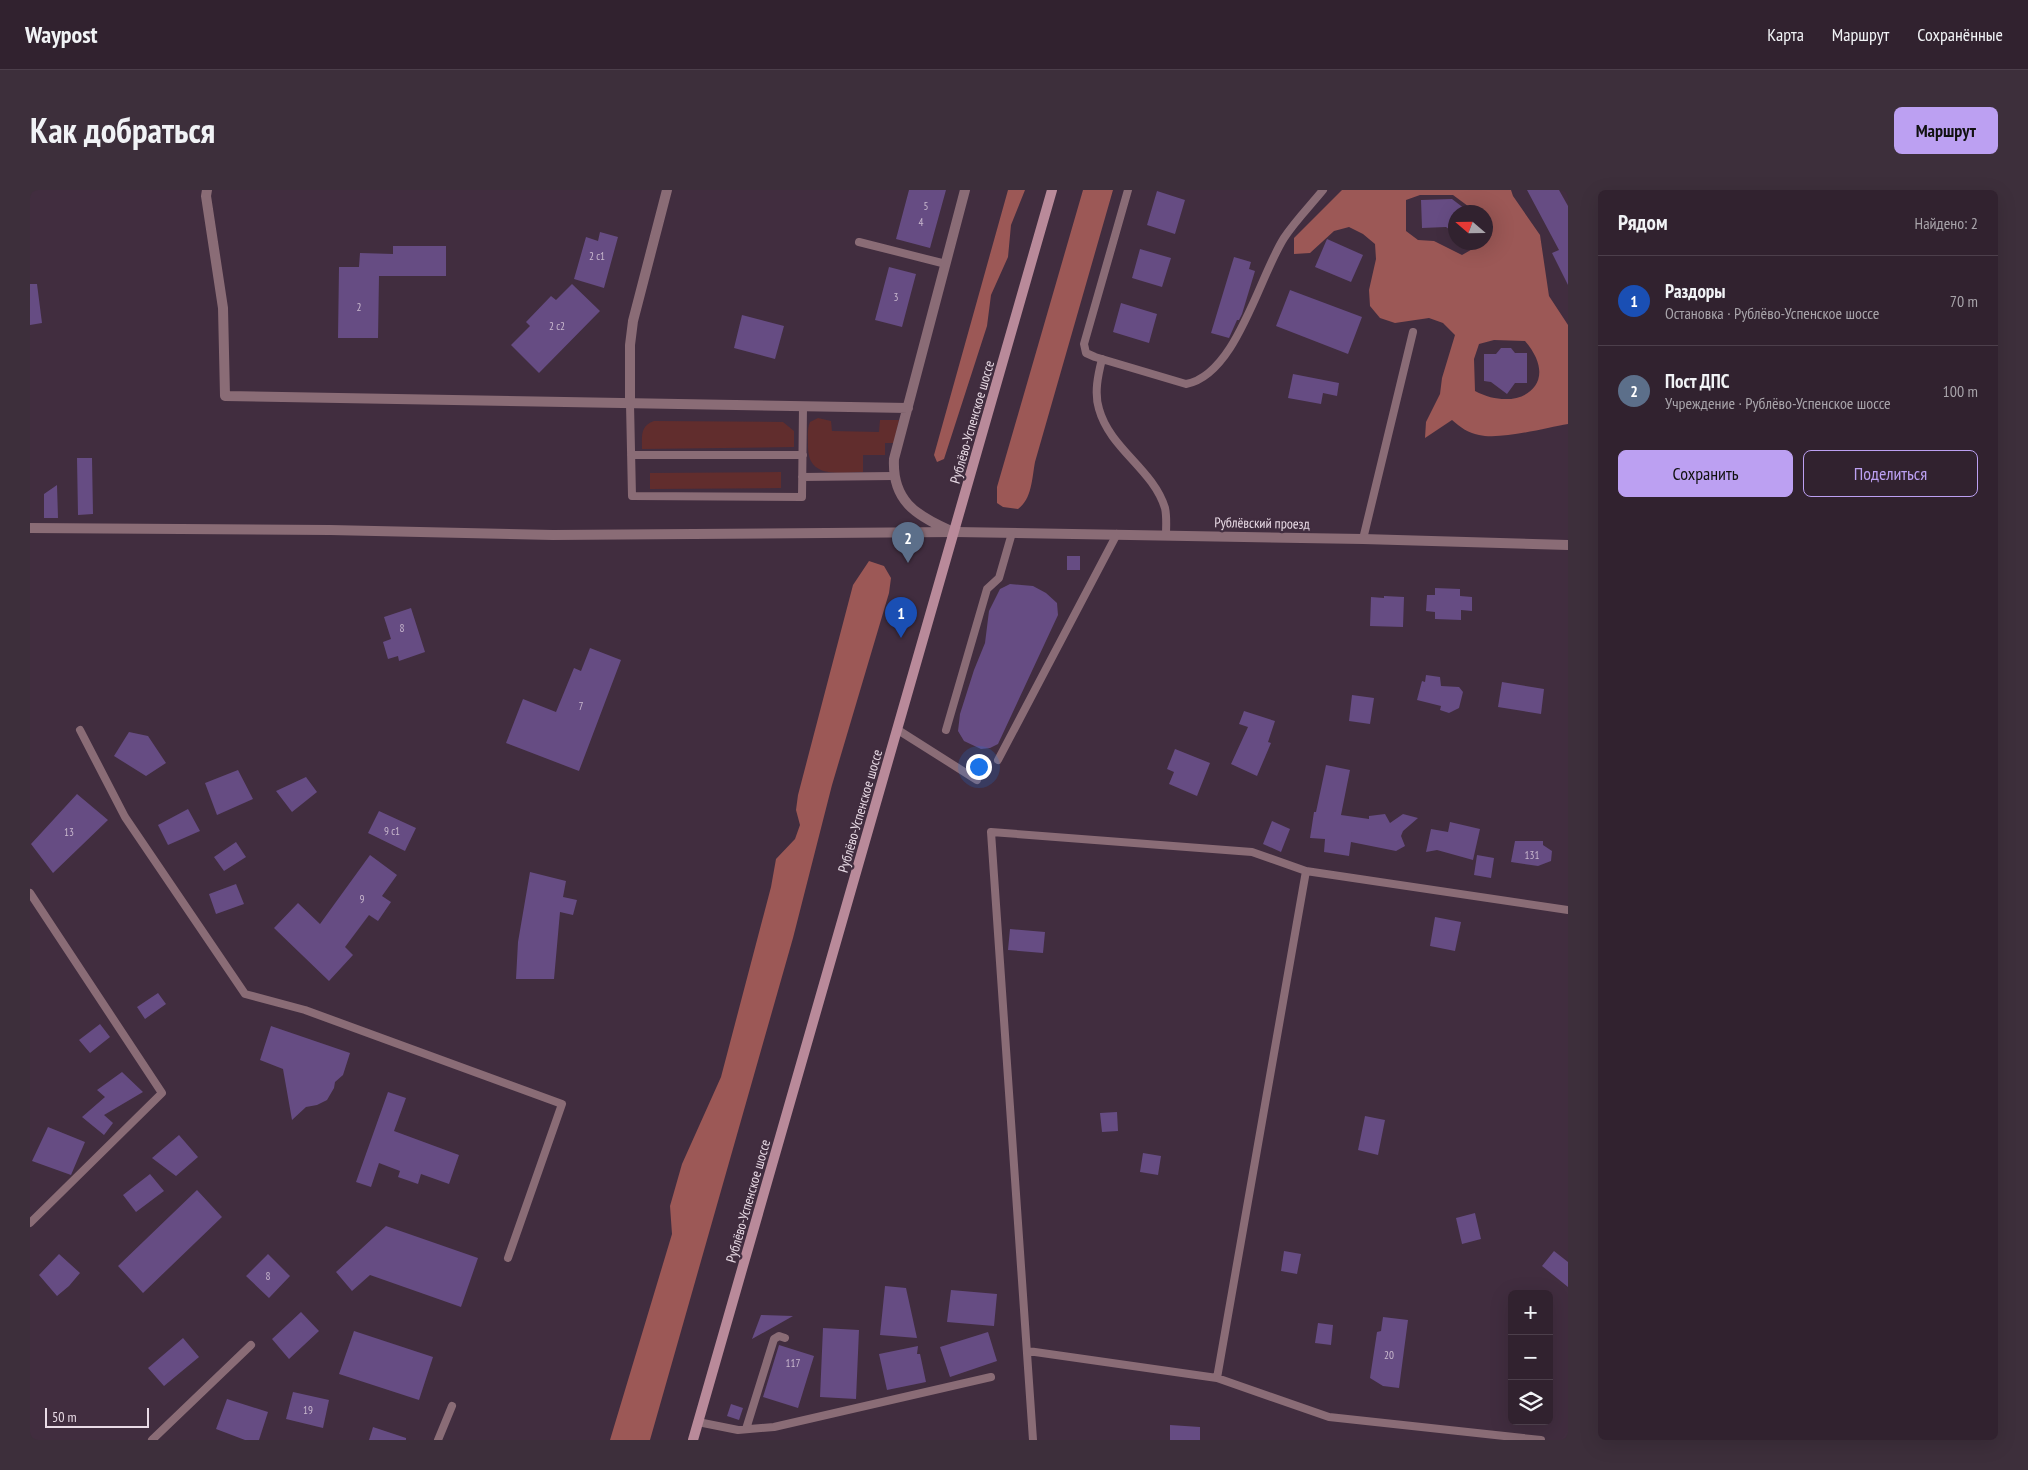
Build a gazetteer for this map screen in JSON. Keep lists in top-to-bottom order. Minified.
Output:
{"streets":{"main road":["Рублёво-Успенское шоссе"],"street":["Рублёвский проезд"]},"crossings":[["Рублёво-Успенское шоссе","Рублёвский проезд"]],"house_numbers":["5","4","2 с1","3","2","2 с2","8","7","9 с1","13","131","9","8","20","117","19"],"scale_bar":"50 m","north":"left","page":{"header":"Waypost","nav":["Карта","Маршрут","Сохранённые"],"title":"Как добраться","buttons":["Маршрут",["Сохранить","Поделиться"]],"heading":["Рядом","Найдено: 2"],"list":[{"mark":"1","name":"Раздоры","note":"Остановка · Рублёво-Успенское шоссе","value":"70 m"},{"mark":"2","name":"Пост ДПС","note":"Учреждение · Рублёво-Успенское шоссе","value":"100 m"}],"pins":["2","1"],"map_buttons":["+","−"],"scale":"50 m"}}
